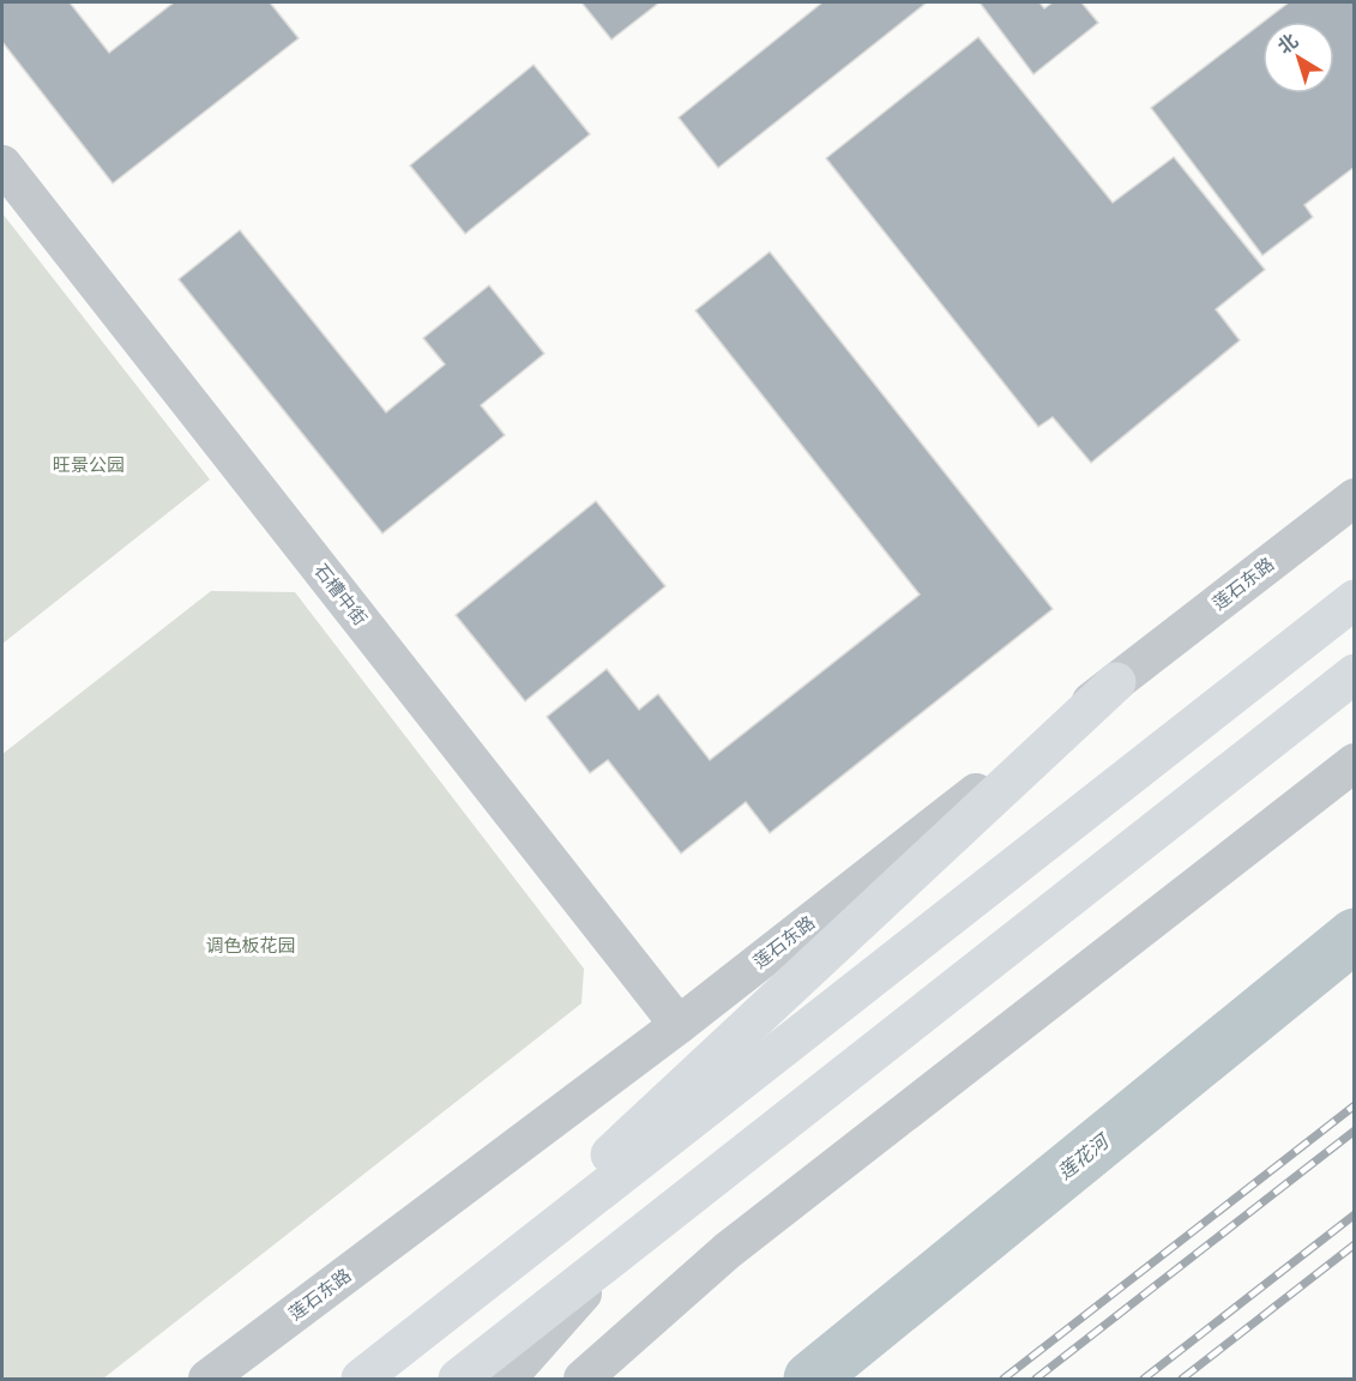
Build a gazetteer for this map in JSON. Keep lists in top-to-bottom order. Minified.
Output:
{"streets":{"street":["莲石东路","石槽中街"]},"crossings":[["莲石东路","石槽中街"]],"water":["莲花河"],"parks":["旺景公园","调色板花园"],"north":"top left"}
